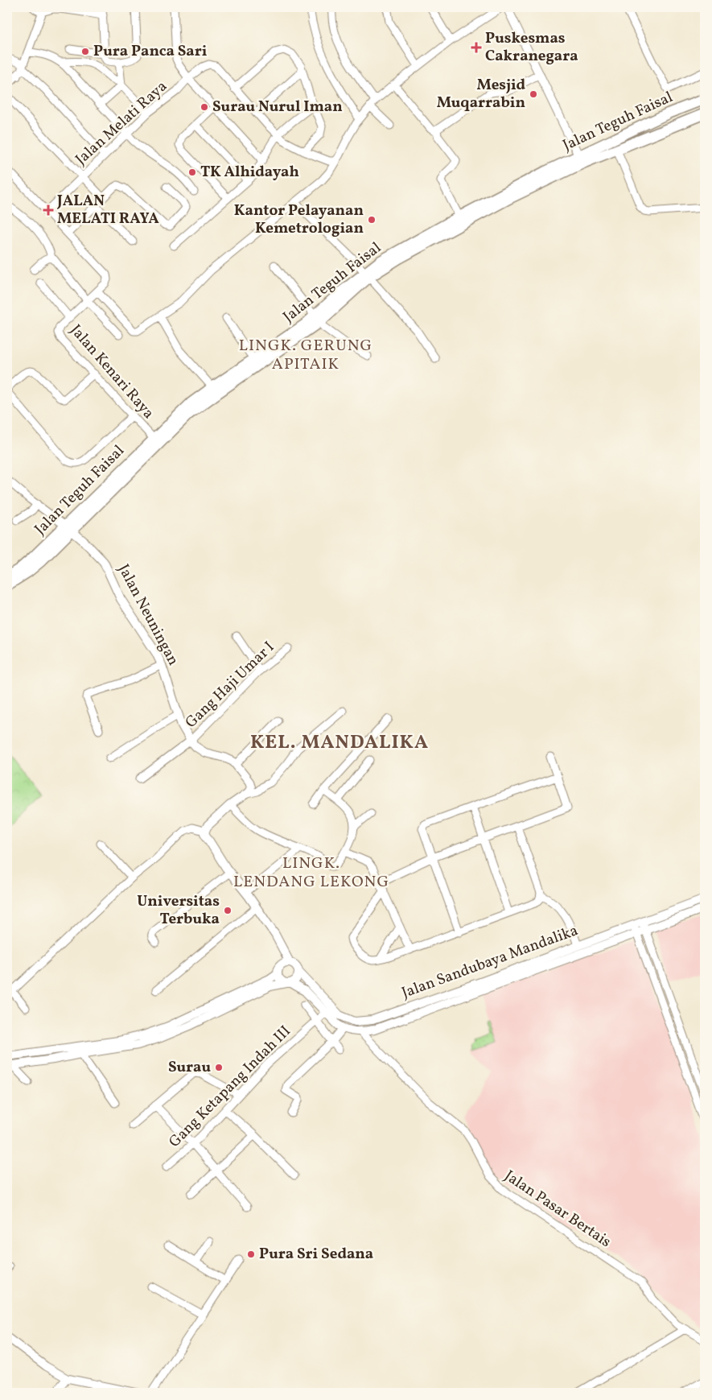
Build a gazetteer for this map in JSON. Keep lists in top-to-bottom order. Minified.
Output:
{"streets":{"highway":["Jalan Teguh Faisal"],"main road":["Jalan Neuningan","Jalan Sandubaya Mandalika"],"street":["Jalan Melati Raya","Jalan Kenari Raya","Gang Haji Umar I","Gang Ketapang Indah III","Jalan Pasar Bertais"]},"crossings":[["Jalan Teguh Faisal","Jalan Kenari Raya"],["Jalan Teguh Faisal","Jalan Neuningan"],["Jalan Melati Raya","Jalan Kenari Raya"],["Jalan Neuningan","Gang Haji Umar I"]],"districts":["LINGK. GERUNG APITAIK","KEL. MANDALIKA","LINGK. LENDANG LEKONG"],"places":{"health":["Puskesmas Cakranegara","JALAN MELATI RAYA"],"other":["Pura Panca Sari","Mesjid Muqarrabin","Surau Nurul Iman","TK Alhidayah","Kantor Pelayanan Kemetrologian","Universitas Terbuka","Surau","Pura Sri Sedana"]}}
